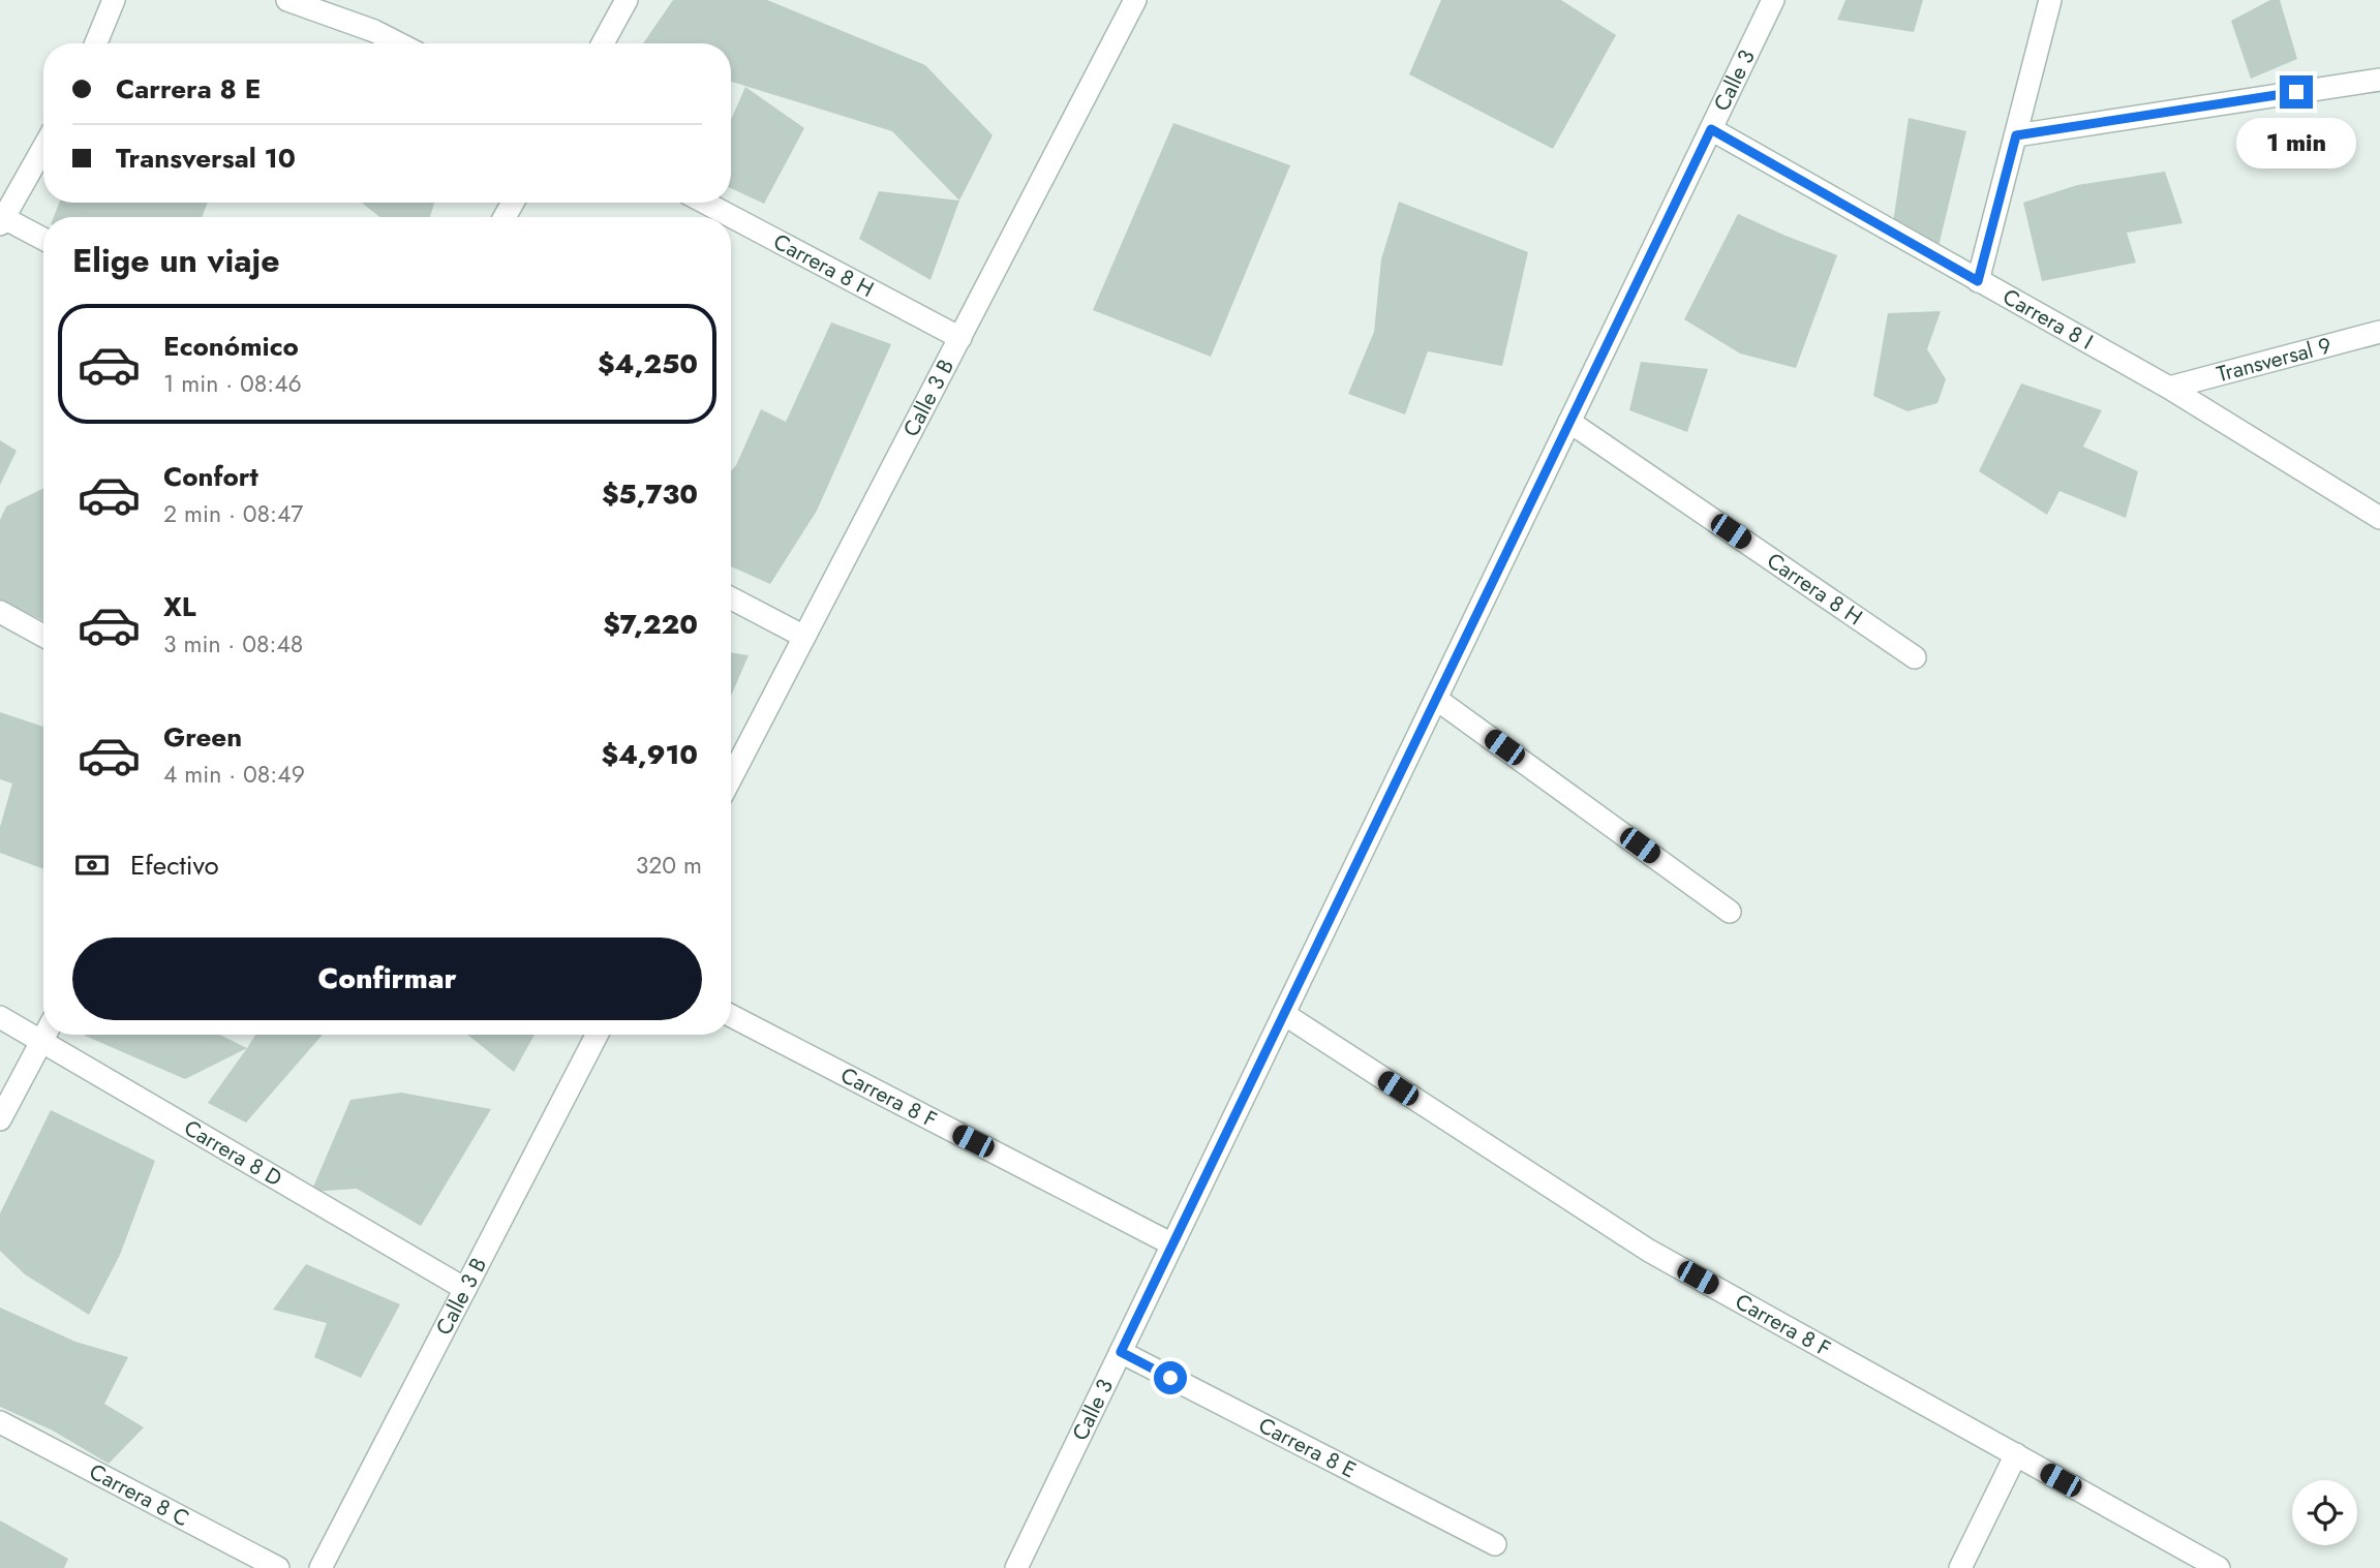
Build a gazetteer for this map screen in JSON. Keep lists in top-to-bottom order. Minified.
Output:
{"streets":{"street":["Calle 3","Carrera 8 H","Carrera 8 I","Transversal 9","Calle 3 B","Carrera 8 F","Carrera 8 D","Carrera 8 E","Carrera 8 C"]},"crossings":[["Calle 3","Carrera 8 H"],["Calle 3","Carrera 8 I"],["Calle 3","Carrera 8 F"],["Calle 3","Carrera 8 E"],["Carrera 8 H","Calle 3 B"],["Carrera 8 I","Transversal 9"],["Calle 3 B","Carrera 8 D"]],"page":{"banner":["Carrera 8 E","Transversal 10"],"bubble":"1 min","heading":"Elige un viaje","list":[{"name":"Económico","note":"1 min · 08:46","value":"$4,250"},{"name":"Confort","note":"2 min · 08:47","value":"$5,730"},{"name":"XL","note":"3 min · 08:48","value":"$7,220"},{"name":"Green","note":"4 min · 08:49","value":"$4,910"}],"pay":["Efectivo","320 m"],"buttons":"Confirmar"}}
